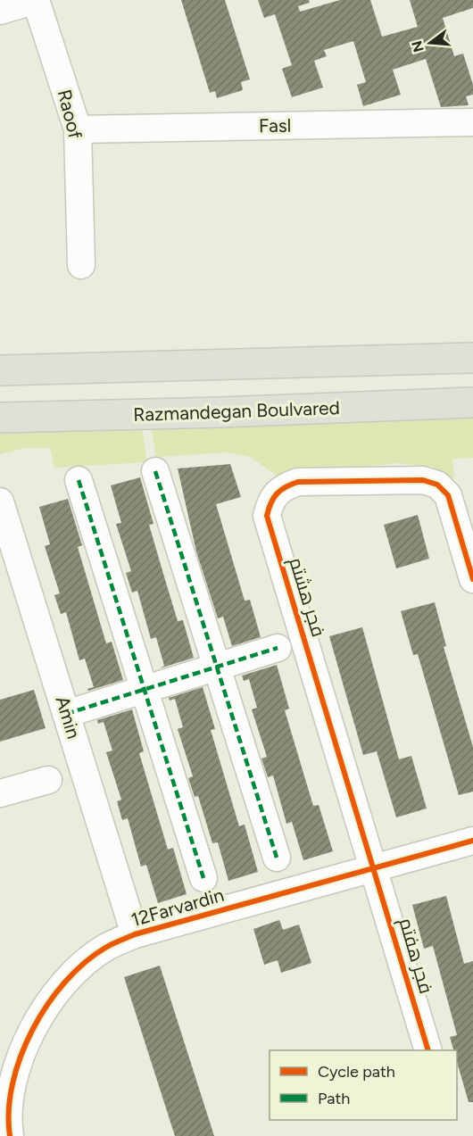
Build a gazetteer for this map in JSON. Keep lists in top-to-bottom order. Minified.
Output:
{"streets":{"main road":["Razmandegan Boulvared"],"street":["Raoof","Fasl","فجر هشتم","Amin","12Farvardin","فجر هفتم"]},"crossings":[["Raoof","Fasl"],["فجر هشتم","12Farvardin"],["فجر هشتم","فجر هفتم"],["Amin","12Farvardin"],["12Farvardin","فجر هفتم"]],"legend":["Cycle path","Path"],"north":"left"}
